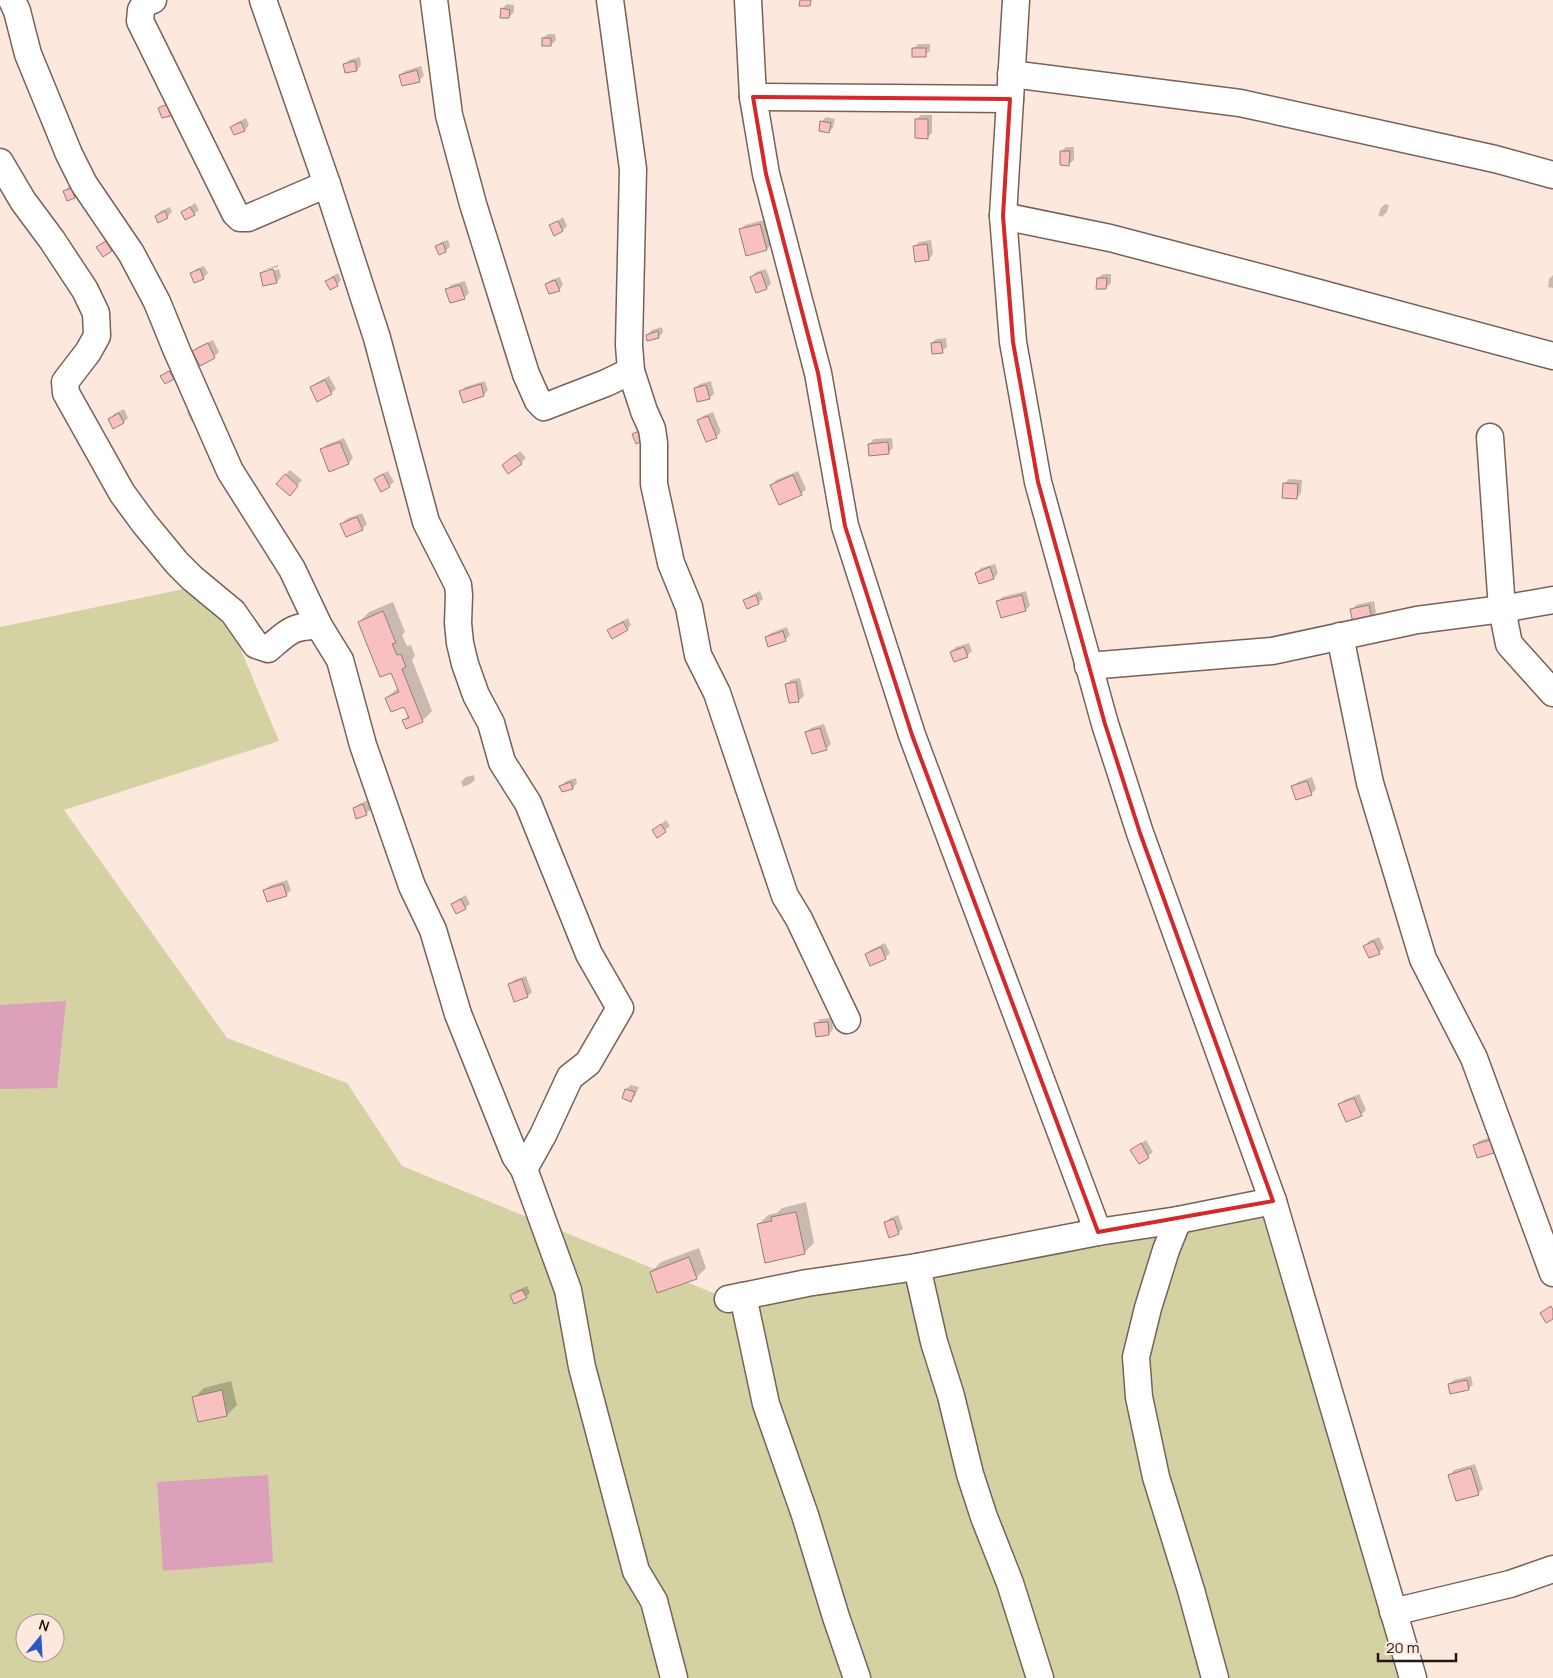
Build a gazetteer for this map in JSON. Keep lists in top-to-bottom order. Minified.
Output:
{"scale_bar":"20 m","north":"top"}
